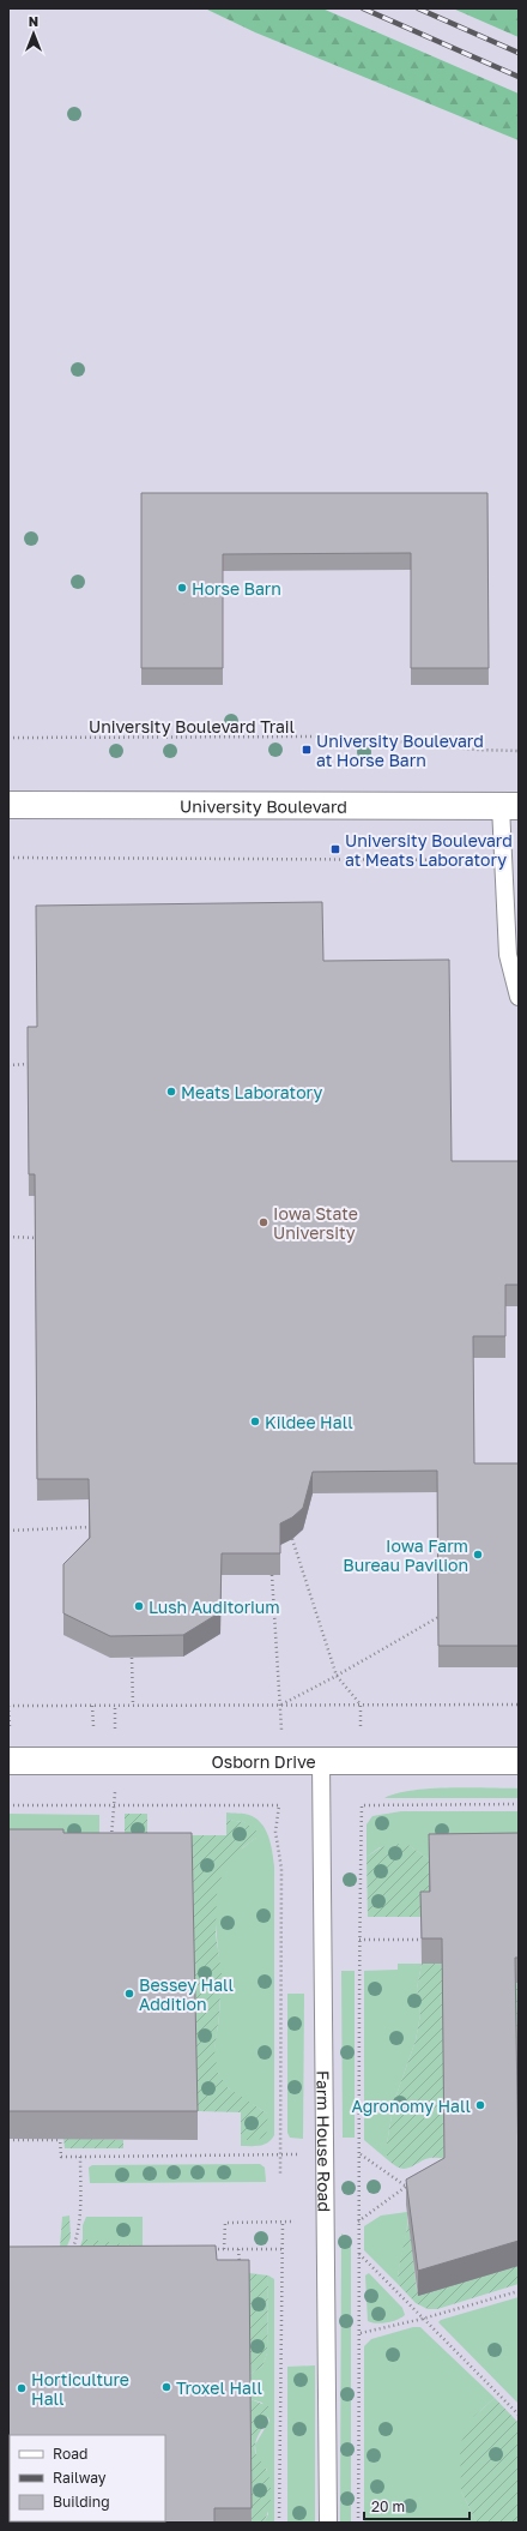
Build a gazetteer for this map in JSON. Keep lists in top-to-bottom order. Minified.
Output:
{"streets":{"street":["University Boulevard","Osborn Drive"],"lane":["Farm House Road"],"path":["University Boulevard Trail"]},"crossings":[["Osborn Drive","Farm House Road"]],"places":{"other":["Horse Barn","Meats Laboratory","Iowa State University","Kildee Hall","Iowa Farm Bureau Pavilion","Lush Auditorium","Bessey Hall Addition","Agronomy Hall","Troxel Hall","Horticulture Hall"],"transit":["University Boulevard at Horse Barn","University Boulevard at Meats Laboratory"]},"legend":["Road","Railway","Building"],"scale_bar":"20 m","north":"top"}
